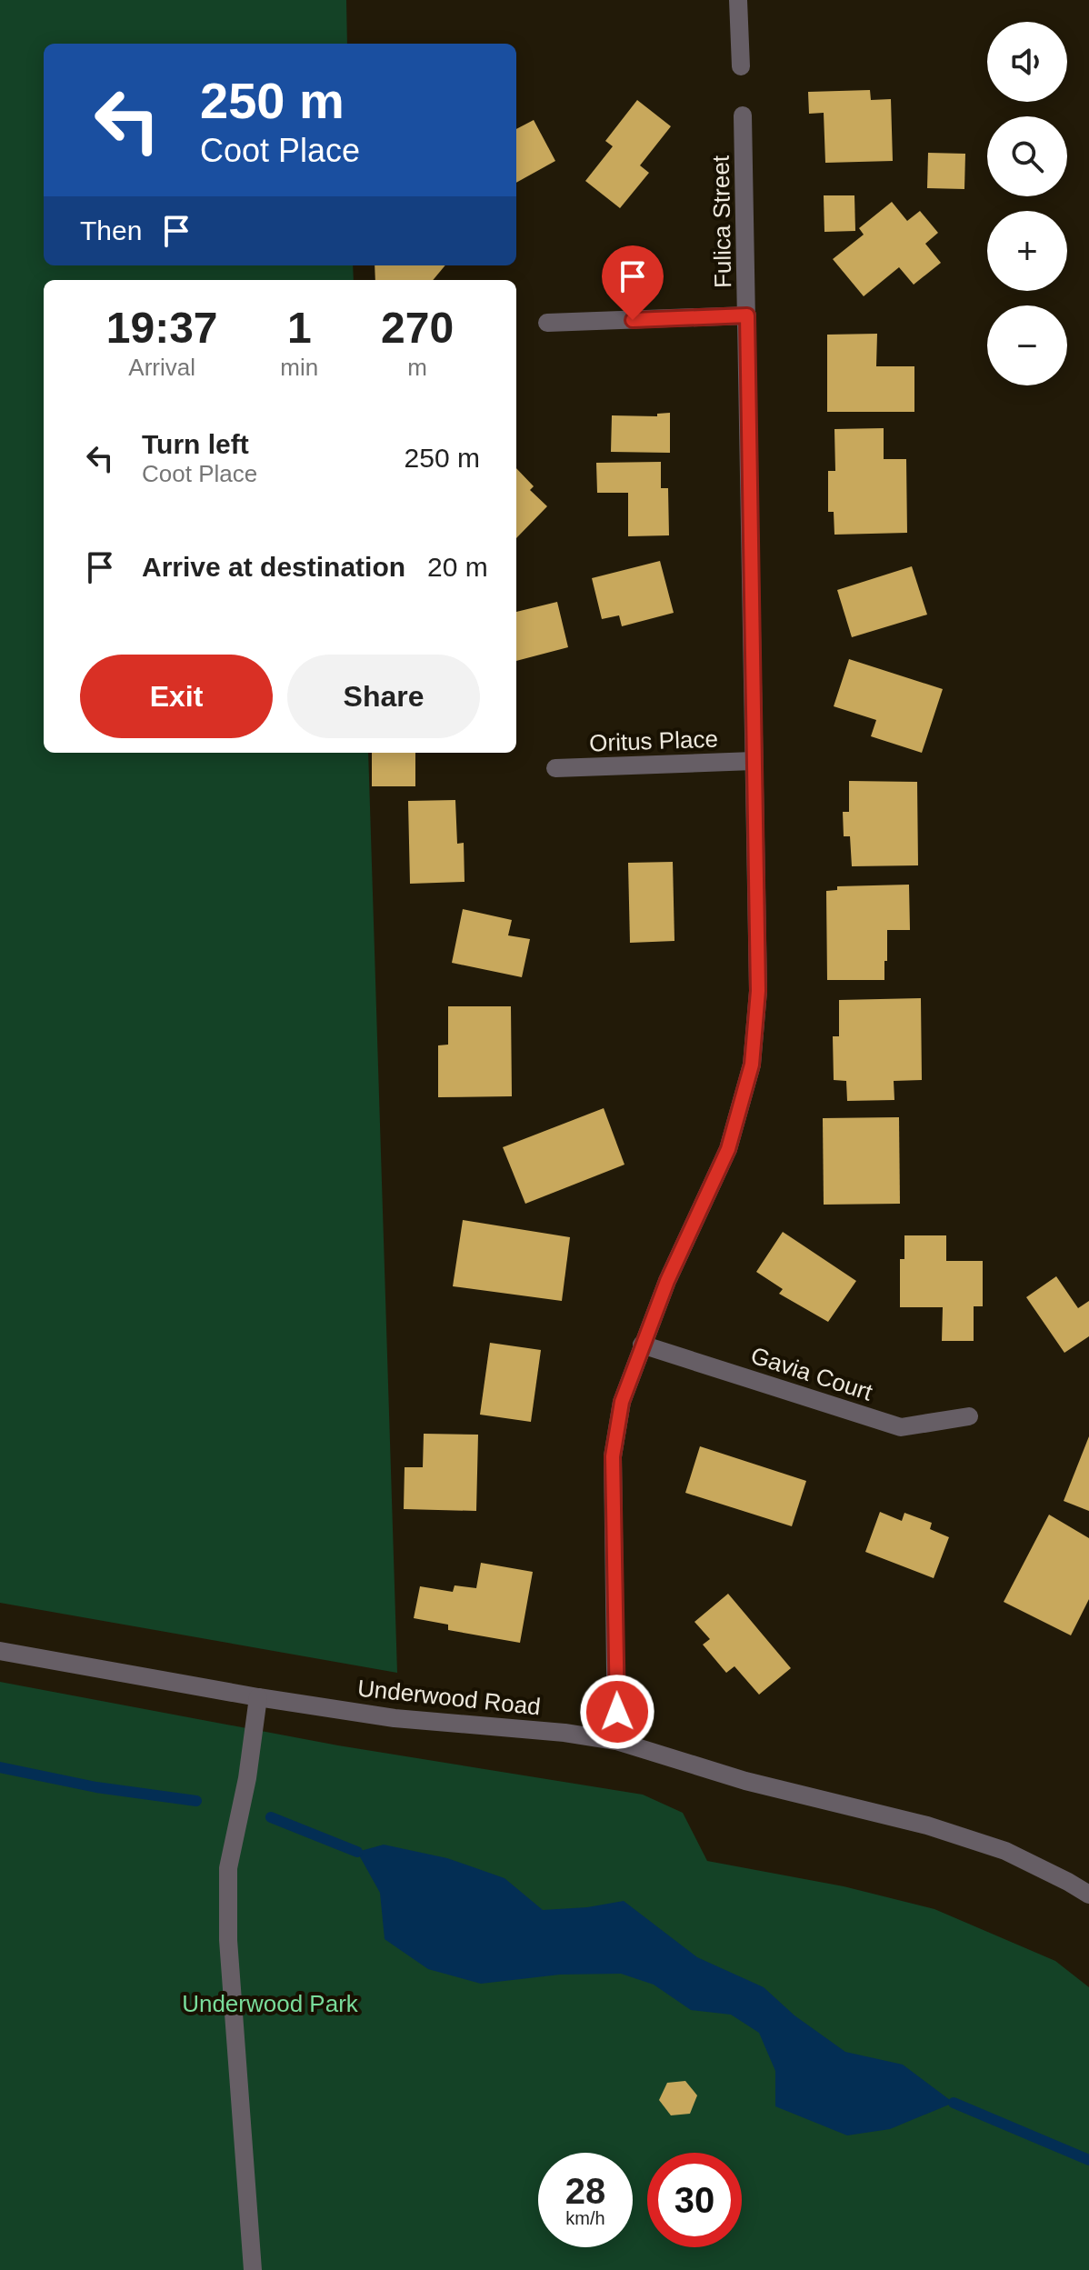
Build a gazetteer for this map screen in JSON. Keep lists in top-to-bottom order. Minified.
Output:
{"streets":{"street":["Fulica Street","Oritus Place","Gavia Court","Underwood Road"]},"crossings":[["Fulica Street","Oritus Place"],["Fulica Street","Gavia Court"],["Fulica Street","Underwood Road"]],"parks":["Underwood Park"],"page":{"map_buttons":["+","−"],"turn":["250 m","Coot Place"],"then":"Then","eta":["19:37","Arrival","1","min","270","m"],"list":[{"name":"Turn left","note":"Coot Place","value":"250 m"},{"name":"Arrive at destination","value":"20 m"}],"buttons":["Exit","Share"],"speed":"28 km/h","limit":"30"}}
